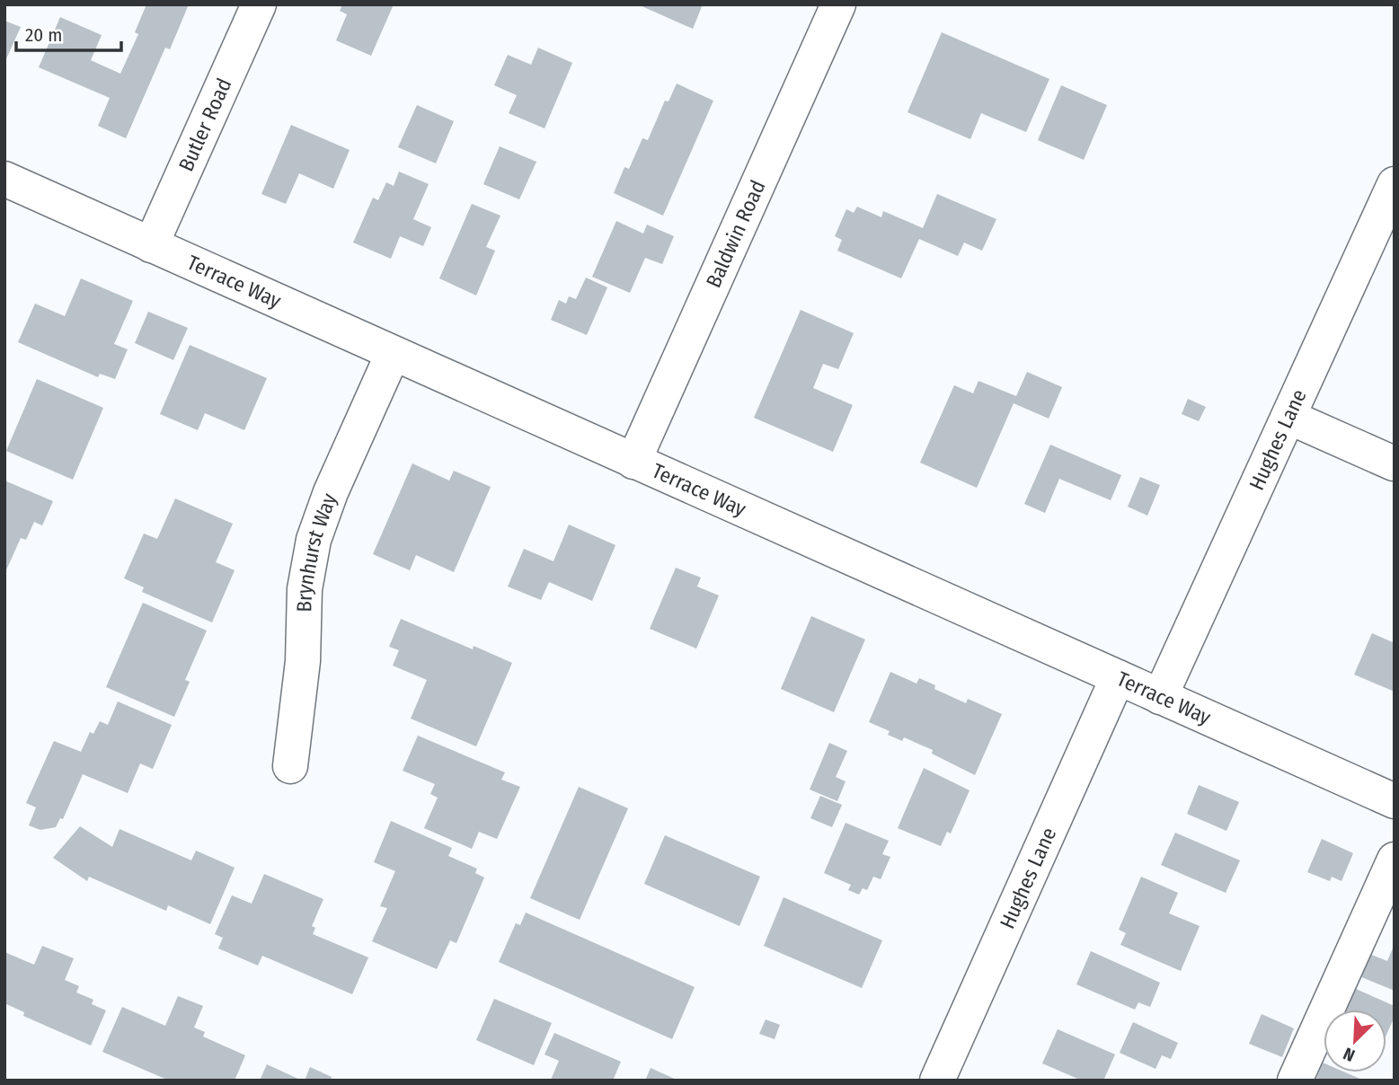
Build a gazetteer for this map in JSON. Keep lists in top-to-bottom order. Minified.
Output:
{"streets":{"street":["Butler Road","Baldwin Road","Terrace Way","Hughes Lane","Brynhurst Way"]},"crossings":[["Butler Road","Terrace Way"],["Baldwin Road","Terrace Way"],["Terrace Way","Hughes Lane"],["Terrace Way","Brynhurst Way"]],"scale_bar":"20 m","north":"bottom left"}
